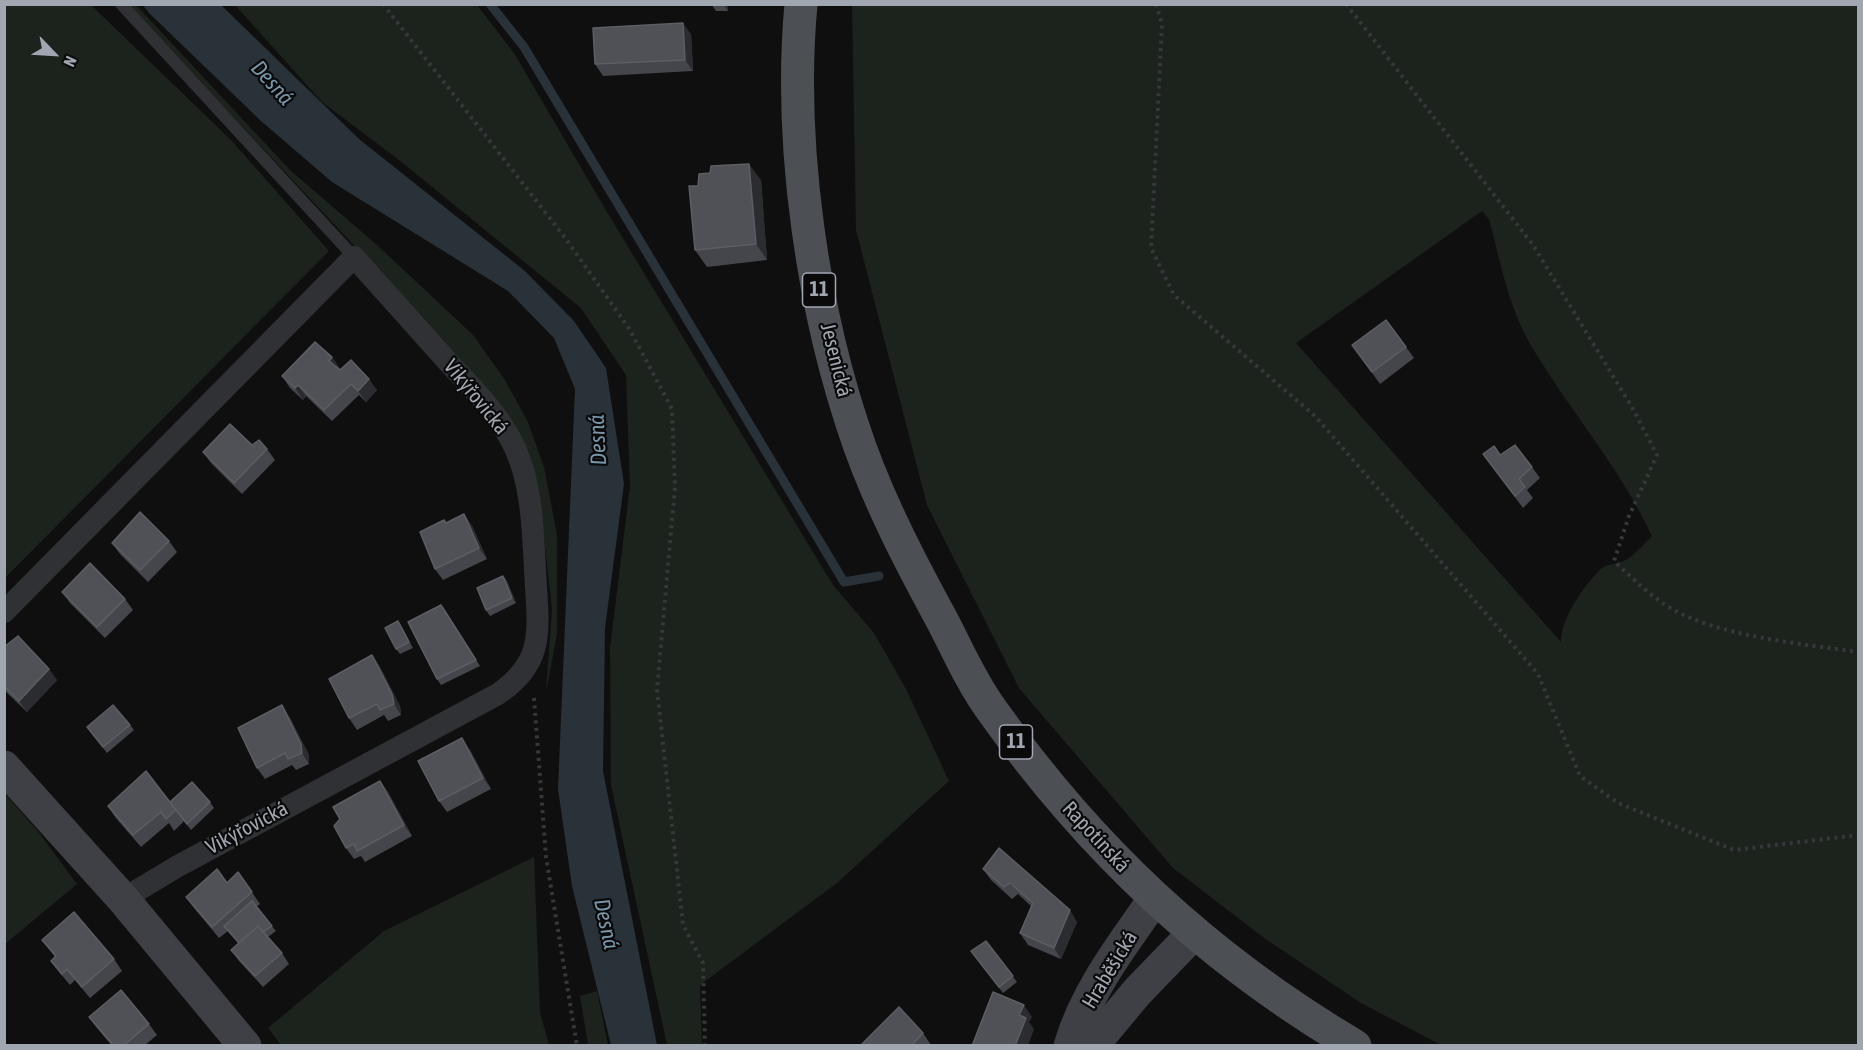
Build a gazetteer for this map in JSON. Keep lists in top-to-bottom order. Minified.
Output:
{"streets":{"main road":["11","Jesenická","Rapotínská"],"street":["Vikýřovická","Hraběšická"]},"crossings":[["Jesenická","Rapotínská"],["Rapotínská","Hraběšická"]],"water":["Desná"],"north":"bottom right"}
